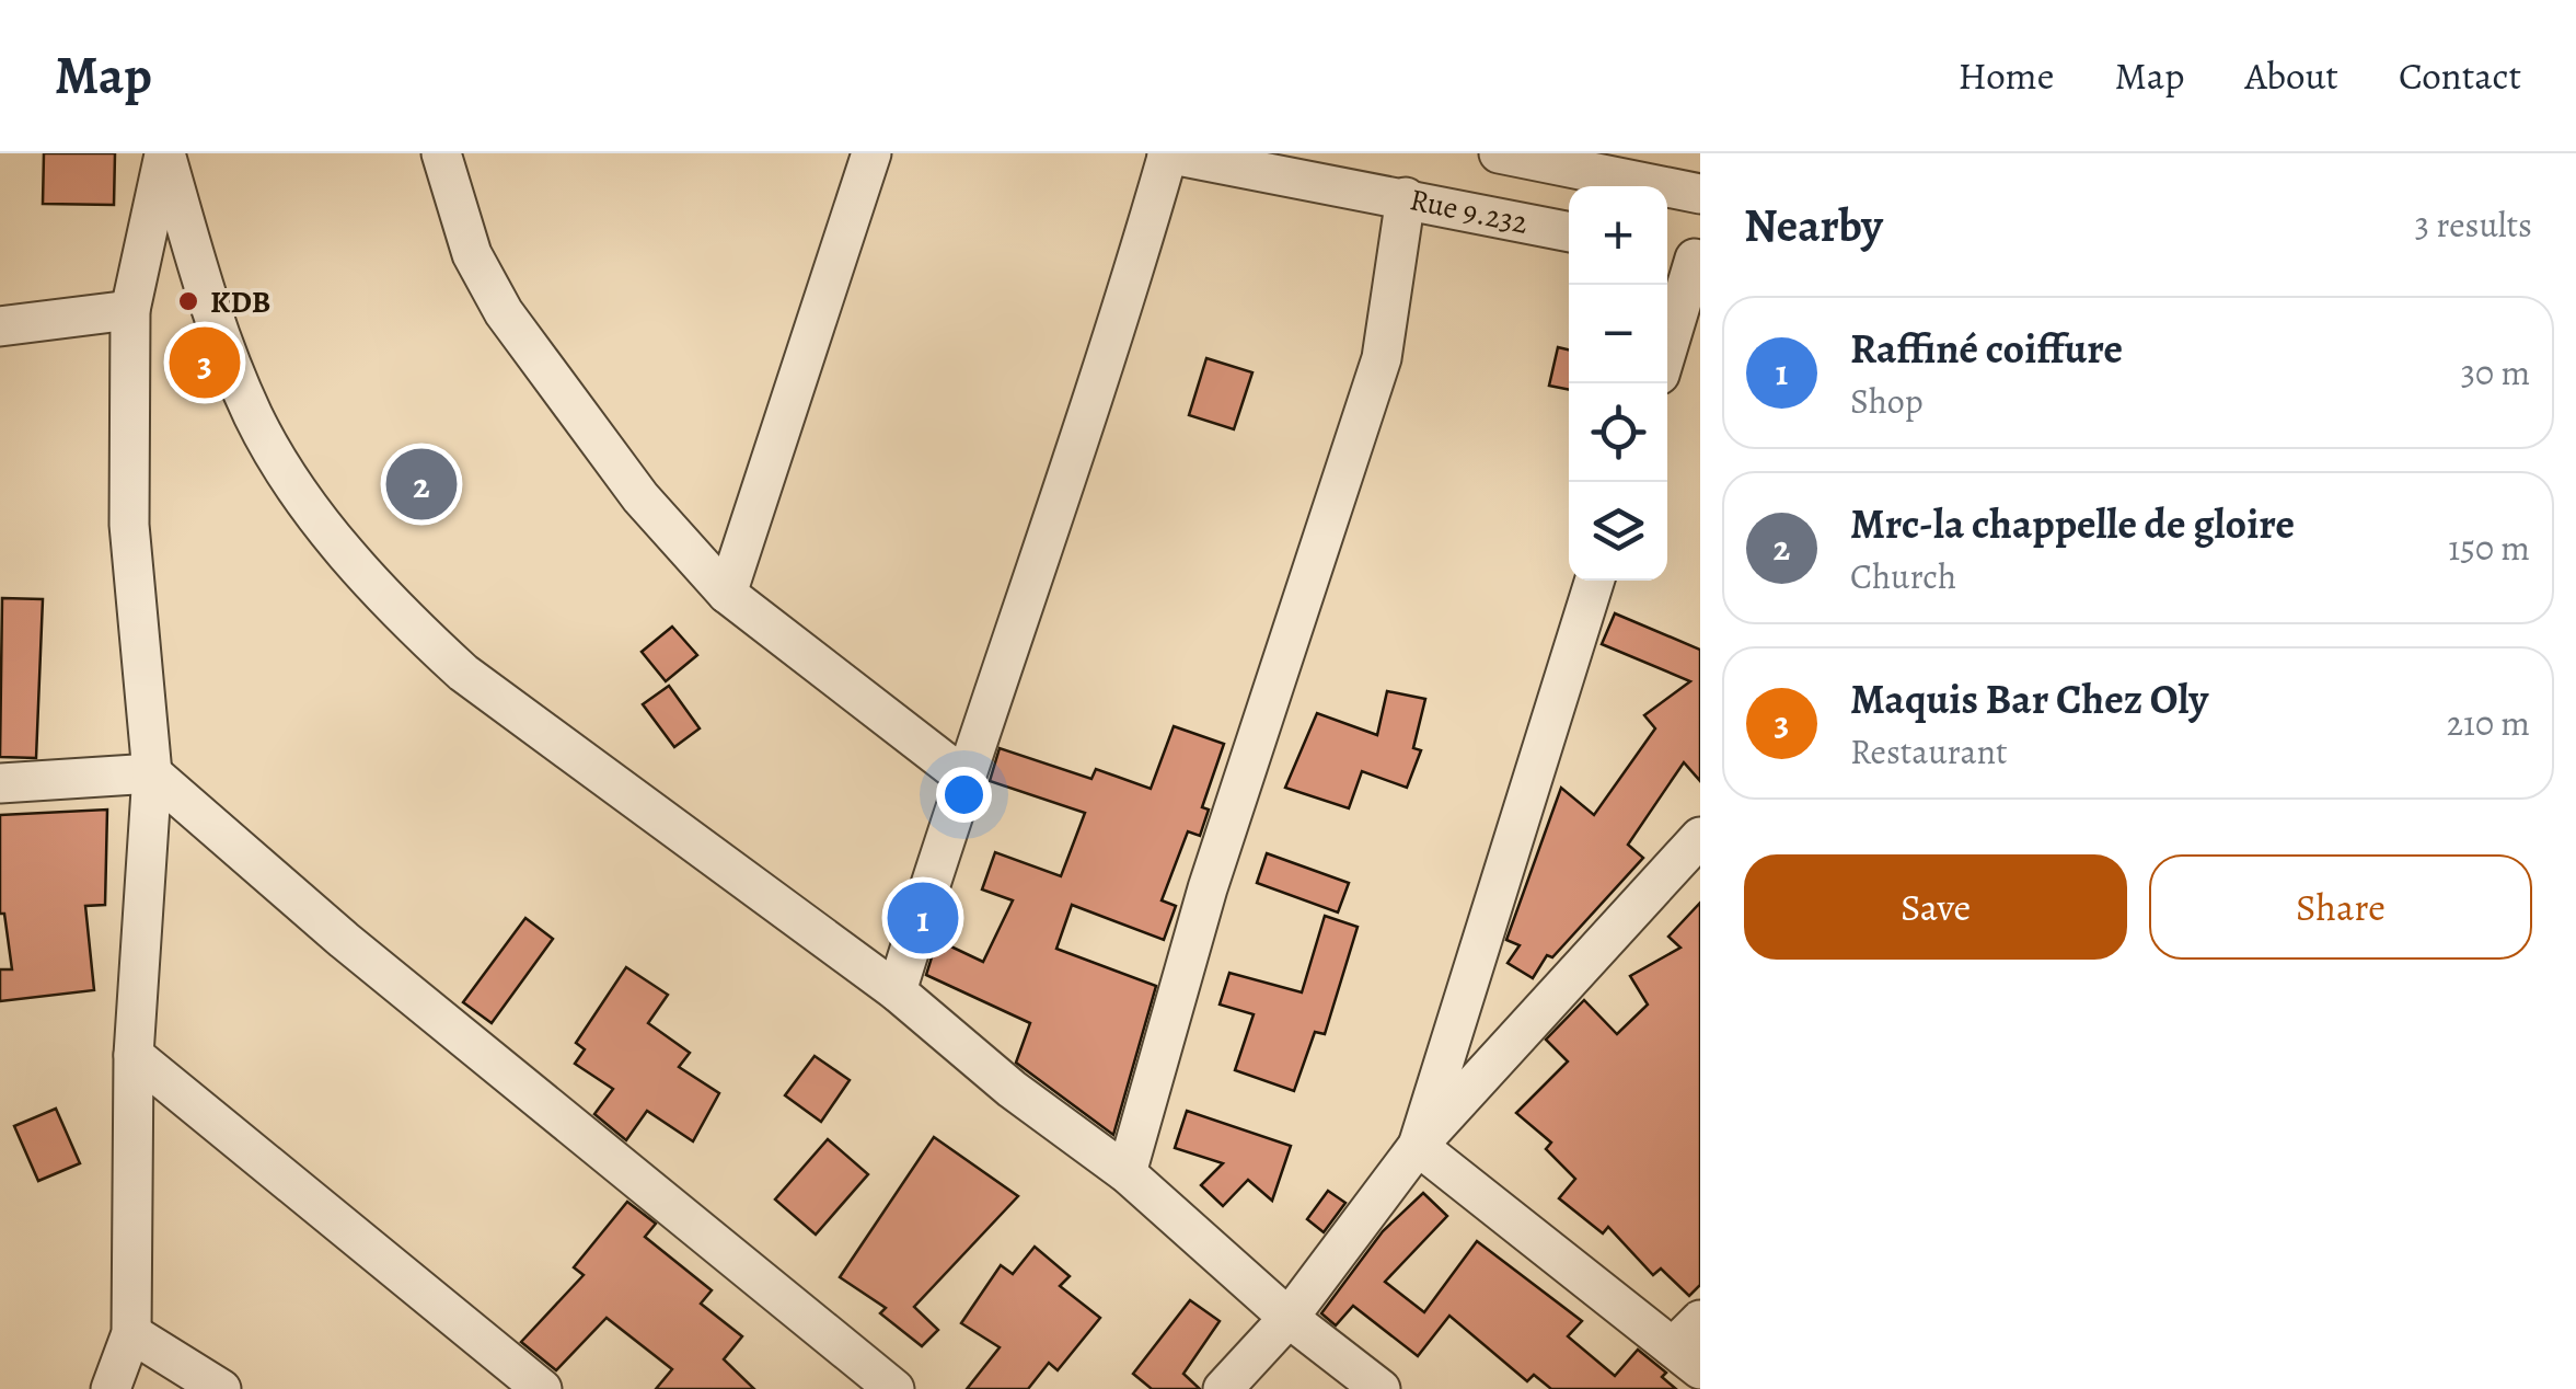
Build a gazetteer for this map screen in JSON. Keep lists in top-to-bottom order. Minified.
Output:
{"streets":{"street":["Rue 9.232"]},"places":["KDB"],"page":{"header":"Map","nav":["Home","Map","About","Contact"],"heading":["Nearby","3 results"],"map_buttons":["+","−"],"list":[{"mark":"1","name":"Raffiné coiffure","note":"Shop","value":"30 m"},{"mark":"2","name":"Mrc-la chappelle de gloire","note":"Church","value":"150 m"},{"mark":"3","name":"Maquis Bar Chez Oly","note":"Restaurant","value":"210 m"}],"pins":["3","2","1"],"buttons":["Save","Share"]}}
